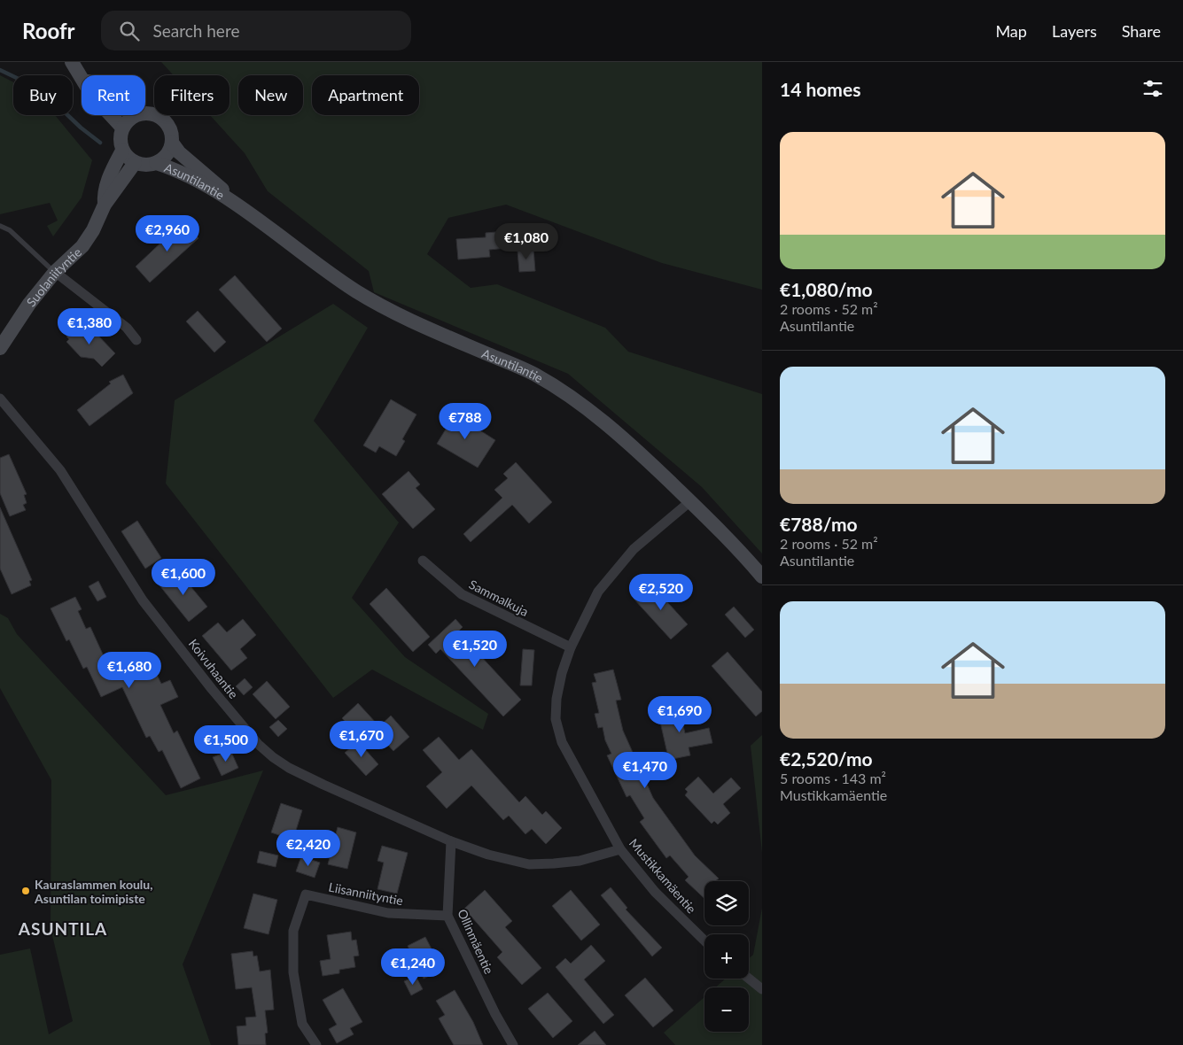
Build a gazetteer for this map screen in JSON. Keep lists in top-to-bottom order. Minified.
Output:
{"streets":{"street":["Asuntilantie","Suolaniityntie","Sammalkuja","Koivuhaantie","Mustikkamäentie","Liisanniityntie","Ollinmäentie"]},"crossings":[["Asuntilantie","Mustikkamäentie"],["Sammalkuja","Mustikkamäentie"],["Koivuhaantie","Mustikkamäentie"],["Koivuhaantie","Ollinmäentie"],["Liisanniityntie","Ollinmäentie"]],"districts":["ASUNTILA"],"places":["Kauraslammen koulu, Asuntilan toimipiste"],"page":{"header":"Roofr","search":"Search here","nav":["Map","Layers","Share"],"heading":"14 homes","chip":["Buy","Rent","Filters","New","Apartment"],"list":[{"name":"€1,080/mo","note":"2 rooms · 52 m² · Asuntilantie"},{"name":"€788/mo","note":"2 rooms · 52 m² · Asuntilantie"},{"name":"€2,520/mo","note":"5 rooms · 143 m² · Mustikkamäentie"}],"price":["€2,960","€1,080","€1,380","€788","€1,600","€2,520","€1,520","€1,680","€1,690","€1,670","€1,500","€1,470","€2,420","€1,240"],"map_buttons":["+","−"]}}
